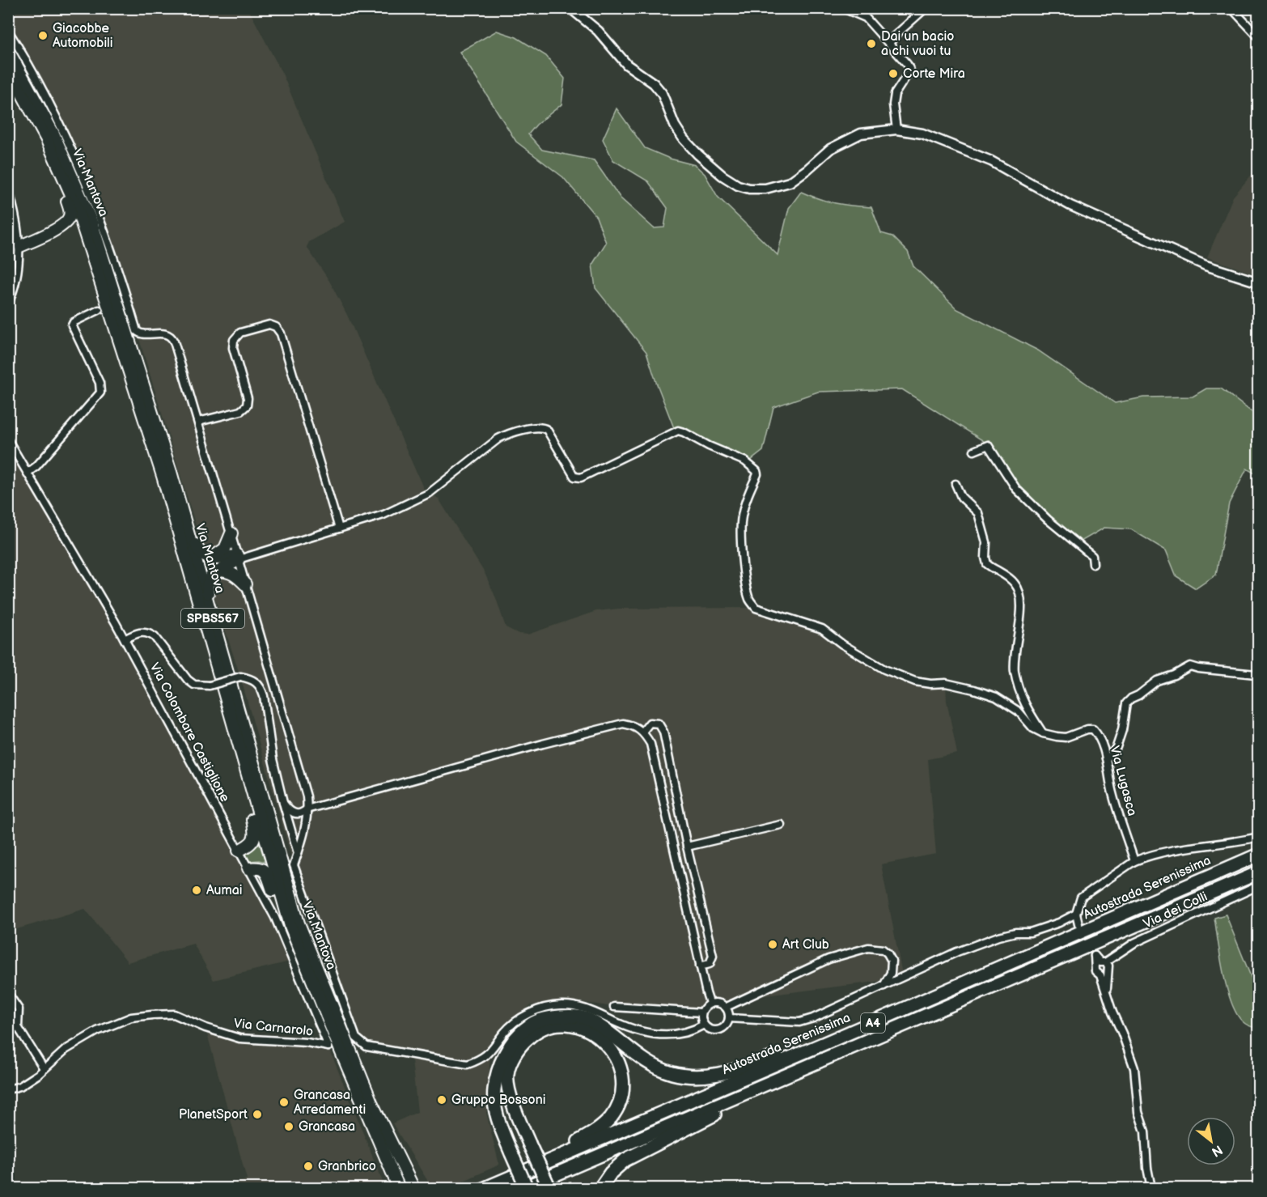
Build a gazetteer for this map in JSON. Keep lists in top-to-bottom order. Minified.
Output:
{"streets":{"highway":["Via Mantova","SPBS567","Autostrada Serenissima","A4"],"street":["Via Colombare Castiglione","Via Lugasca","Via dei Colli","Via Carnarolo"]},"crossings":[["Via Colombare Castiglione","Via Carnarolo"]],"places":["Giacobbe Automobili","Dai un bacio a chi vuoi tu","Corte Mira","Aumai","Art Club","Gruppo Bossoni","Grancasa Arredamenti","PlanetSport","Grancasa","Granbrico"],"north":"bottom right"}
